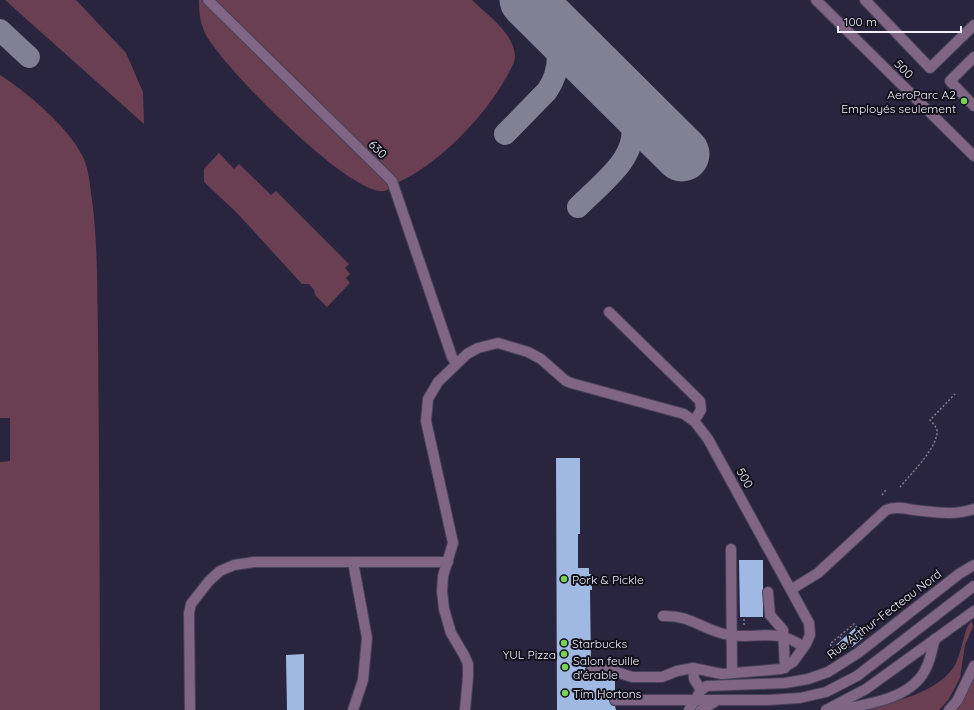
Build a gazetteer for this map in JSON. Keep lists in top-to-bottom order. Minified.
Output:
{"streets":{"street":["500","630","Rue Arthur-Fecteau Nord"]},"crossings":[["500","630"]],"places":["AeroParc A2 Employés seulement","Pork & Pickle","Starbucks","YUL Pizza","Salon feuille d'érable","Tim Hortons"],"scale_bar":"100 m"}
